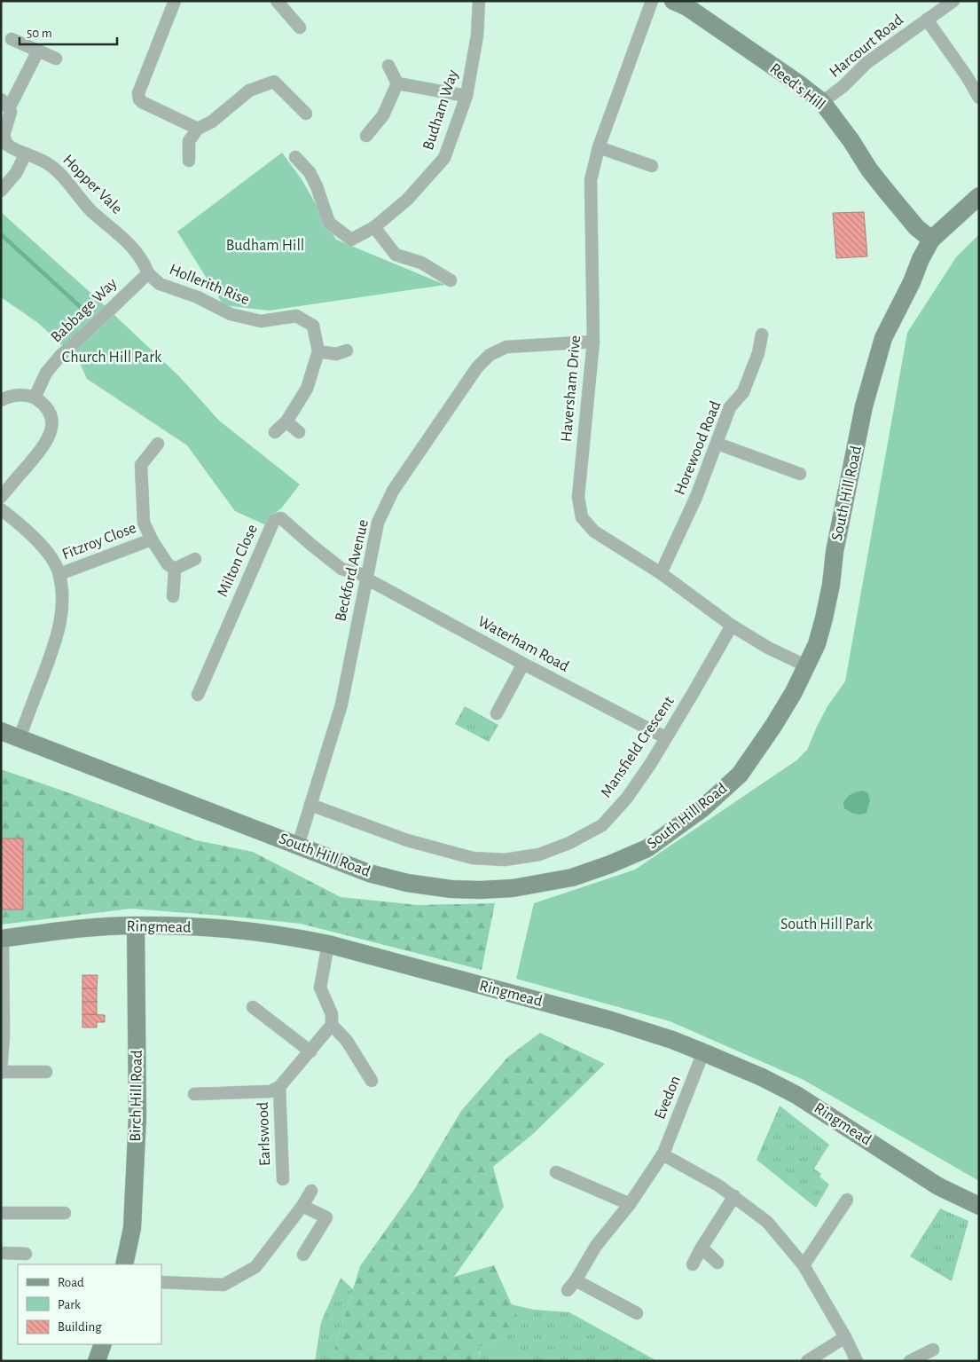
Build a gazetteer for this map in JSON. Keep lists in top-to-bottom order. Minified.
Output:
{"streets":{"street":["Harcourt Road","Reed's Hill","Budham Way","Hopper Vale","Hollerith Rise","Babbage Way","Haversham Drive","Horewood Road","South Hill Road","Fitzroy Close","Milton Close","Beckford Avenue","Waterham Road","Mansfield Crescent","Ringmead","Birch Hill Road","Evedon","Earlswood"]},"crossings":[["Harcourt Road","Reed's Hill"],["Reed's Hill","South Hill Road"],["Hopper Vale","Hollerith Rise"],["Hopper Vale","Babbage Way"],["Hollerith Rise","Babbage Way"],["Haversham Drive","Horewood Road"],["Haversham Drive","South Hill Road"],["Haversham Drive","Beckford Avenue"],["Haversham Drive","Mansfield Crescent"],["South Hill Road","Beckford Avenue"],["Milton Close","Beckford Avenue"],["Milton Close","Waterham Road"],["Beckford Avenue","Waterham Road"],["Beckford Avenue","Mansfield Crescent"],["Waterham Road","Mansfield Crescent"],["Ringmead","Birch Hill Road"],["Ringmead","Evedon"]],"parks":["Budham Hill","Church Hill Park","South Hill Park"],"legend":["Road","Park","Building"],"scale_bar":"50 m"}
